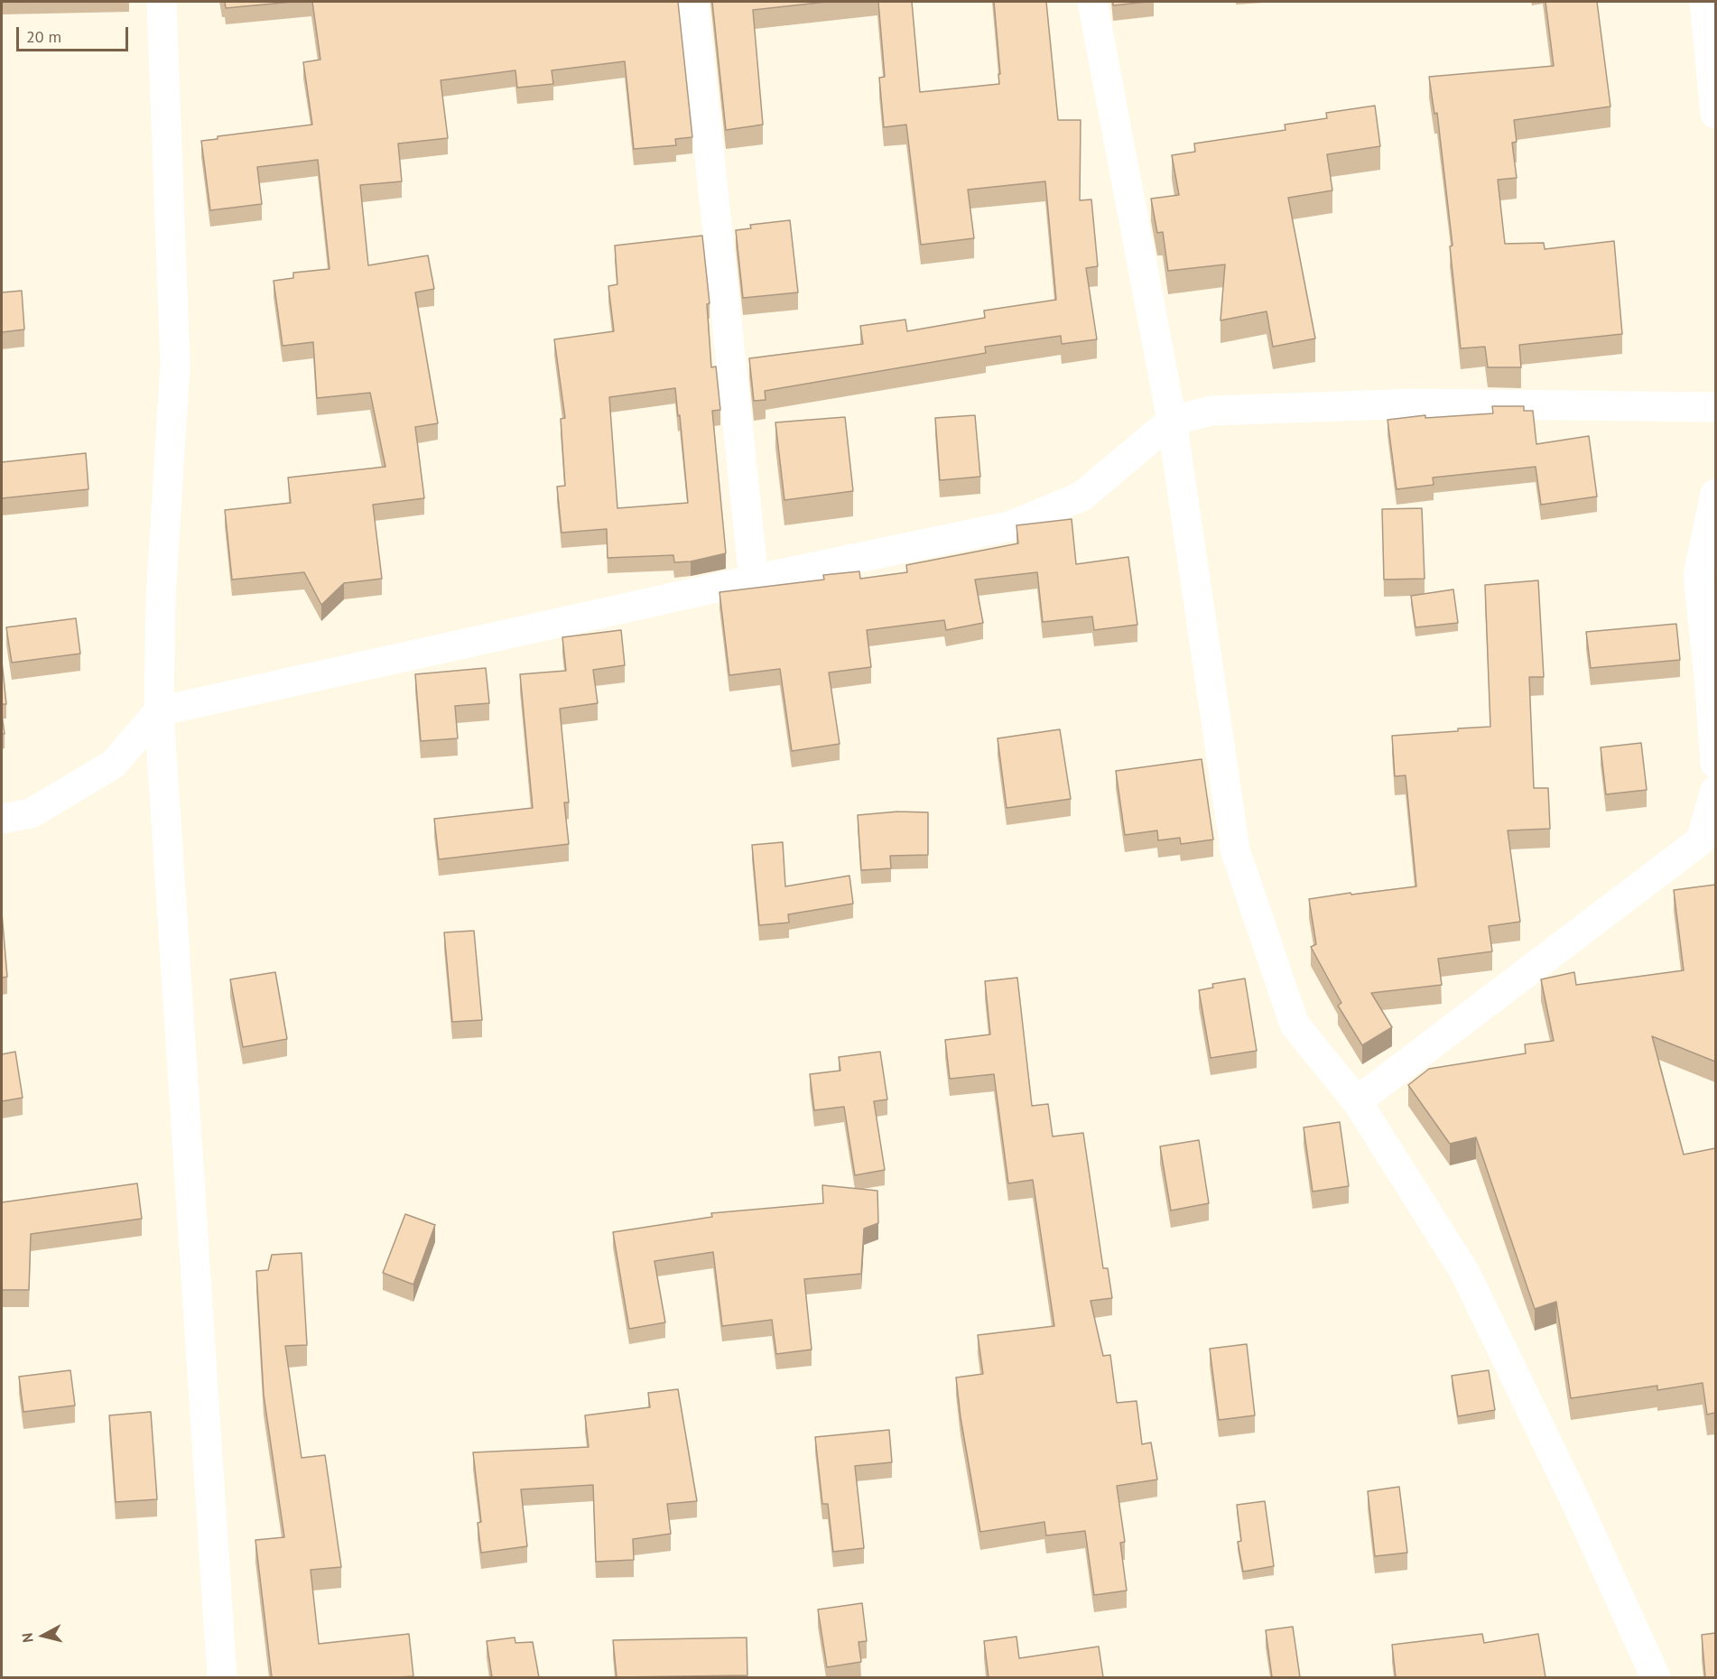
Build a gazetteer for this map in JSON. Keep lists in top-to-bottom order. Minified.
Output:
{"scale_bar":"20 m","north":"left"}
